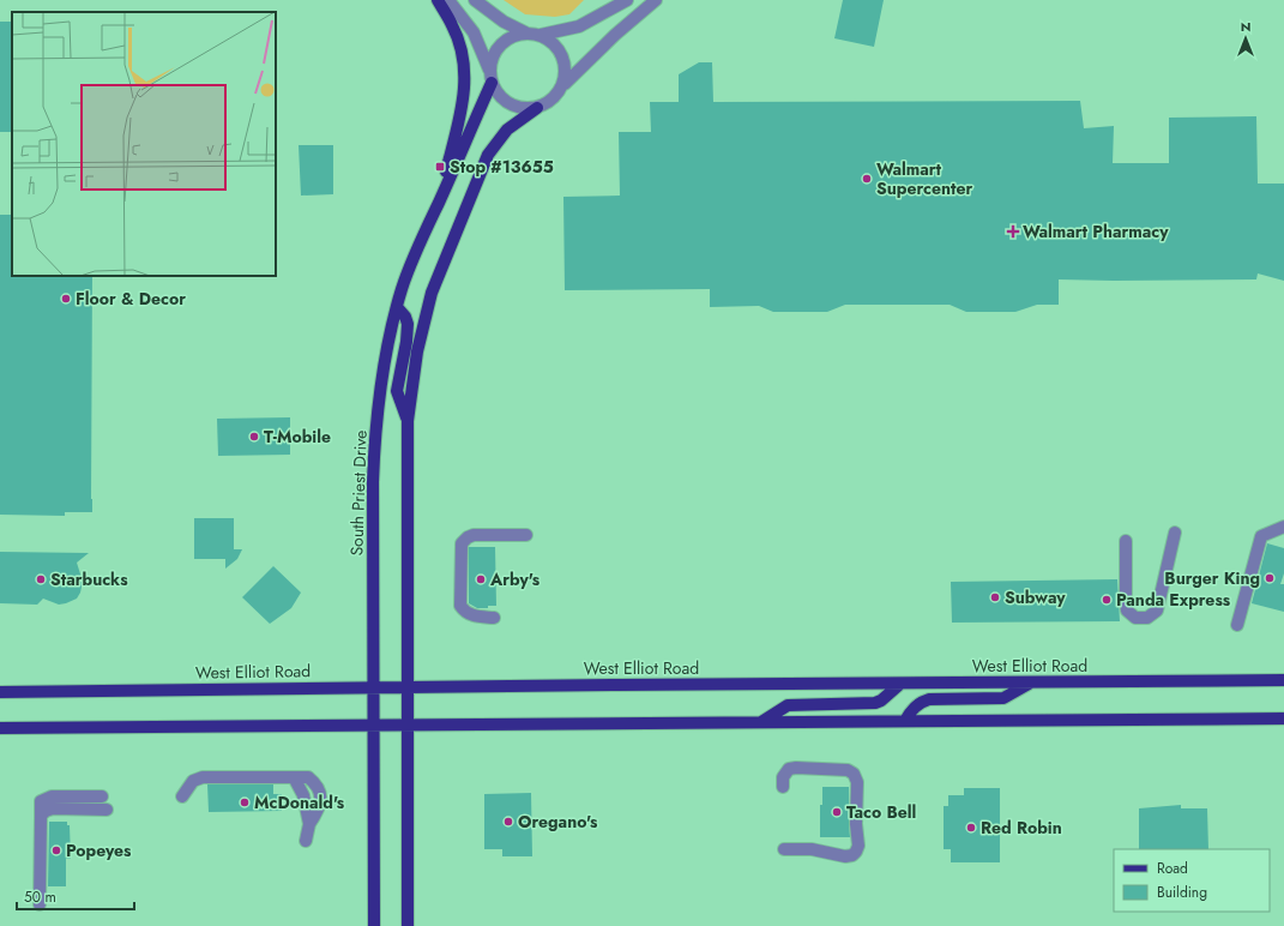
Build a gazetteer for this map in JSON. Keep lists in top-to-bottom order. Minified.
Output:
{"streets":{"main road":["South Priest Drive","West Elliot Road"]},"crossings":[["South Priest Drive","West Elliot Road"]],"places":{"transit":["Stop #13655"],"other":["Walmart Supercenter","Floor & Decor","T-Mobile","Burger King","Starbucks","Arby's","Subway","Panda Express","McDonald's","Taco Bell","Oregano's","Red Robin","Popeyes"],"health":["Walmart Pharmacy"]},"legend":["Road","Building"],"scale_bar":"50 m","north":"top"}
